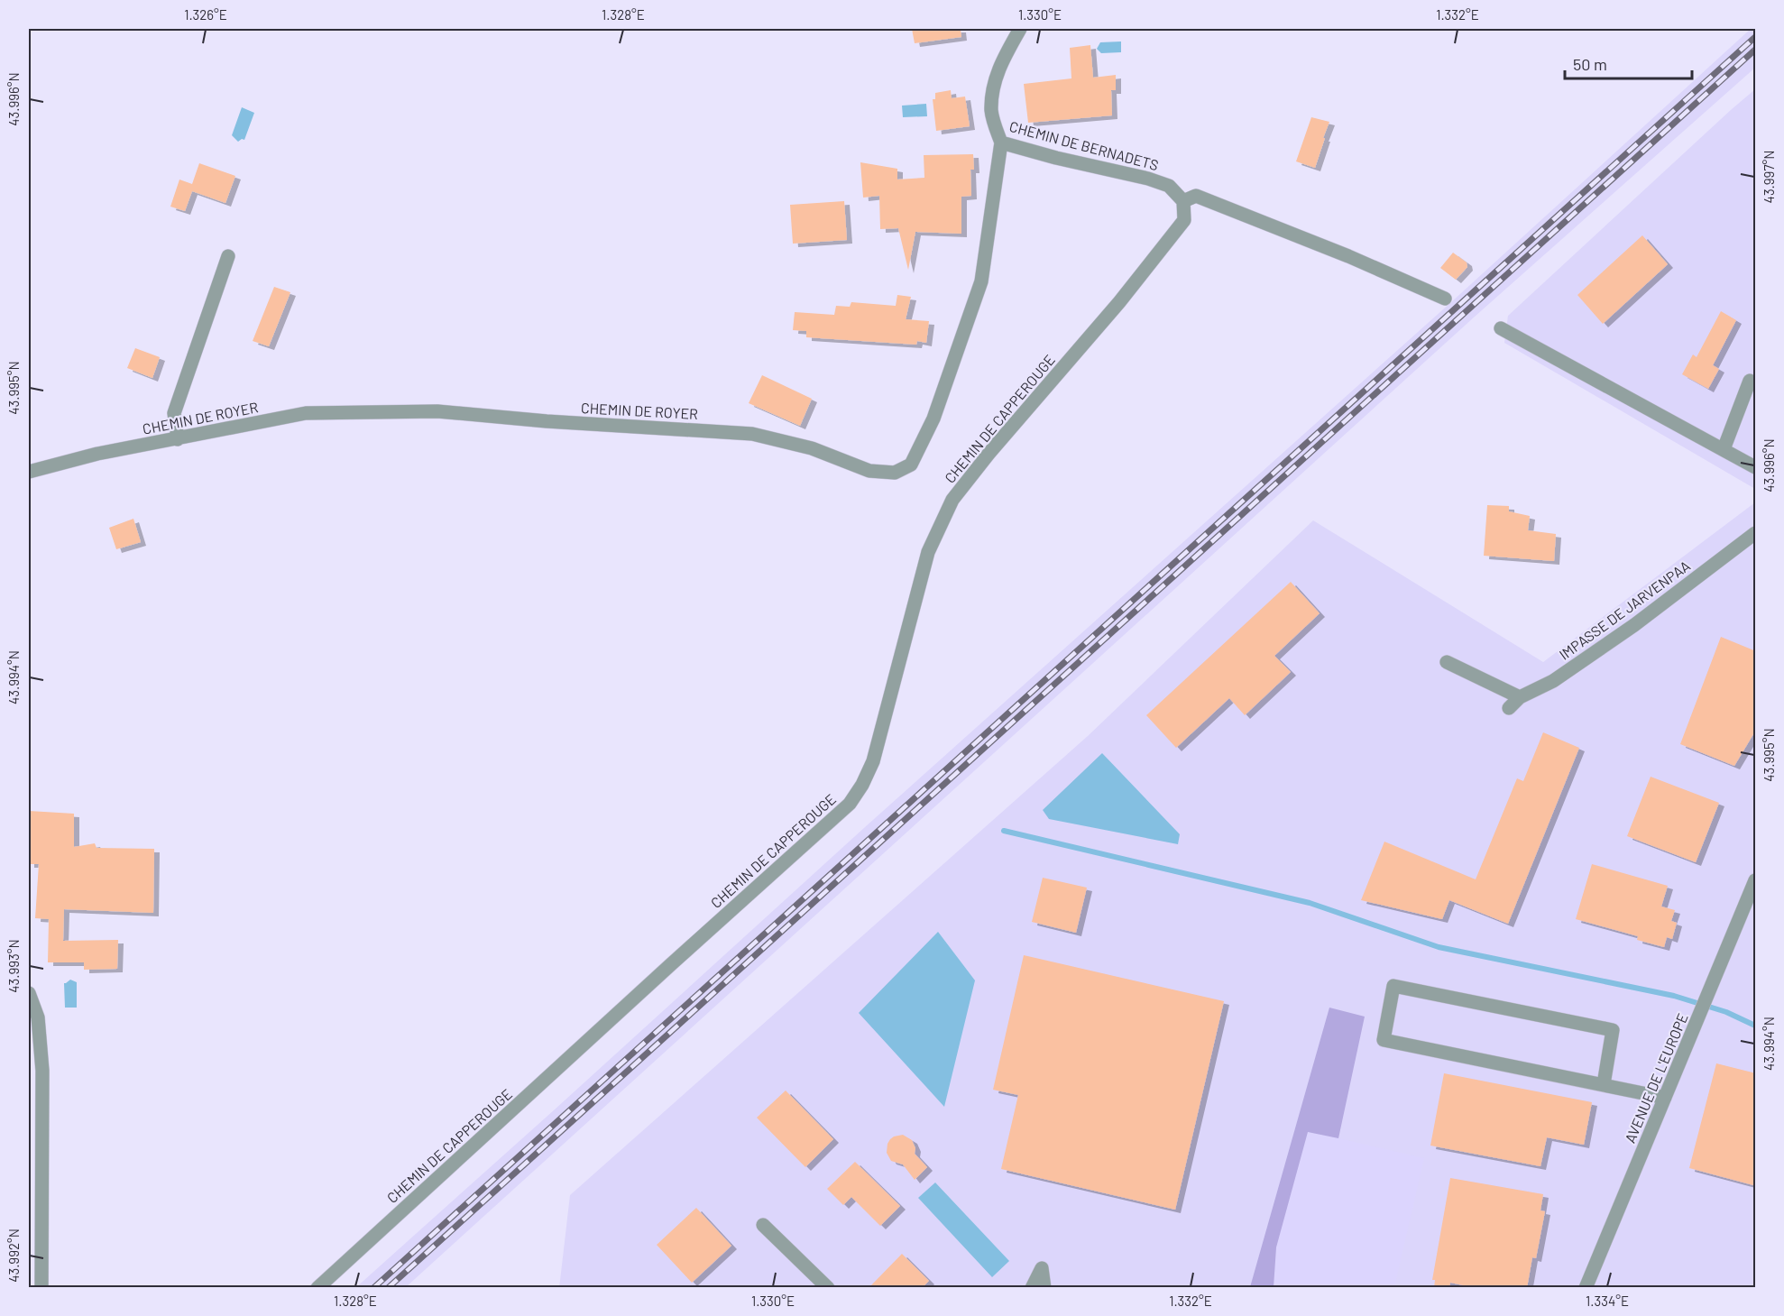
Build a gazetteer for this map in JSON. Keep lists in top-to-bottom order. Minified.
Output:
{"streets":{"street":["CHEMIN DE BERNADETS","CHEMIN DE ROYER","CHEMIN DE CAPPEROUGE","IMPASSE DE JARVENPAA","AVENUE DE L'EUROPE"]},"crossings":[["CHEMIN DE BERNADETS","CHEMIN DE ROYER"],["CHEMIN DE BERNADETS","CHEMIN DE CAPPEROUGE"]],"scale_bar":"50 m","coordinates":["1.326°E","1.328°E","1.330°E","1.332°E","43.996°N","43.997°N","43.995°N","43.994°N","43.993°N","43.992°N","1.334°E"]}
